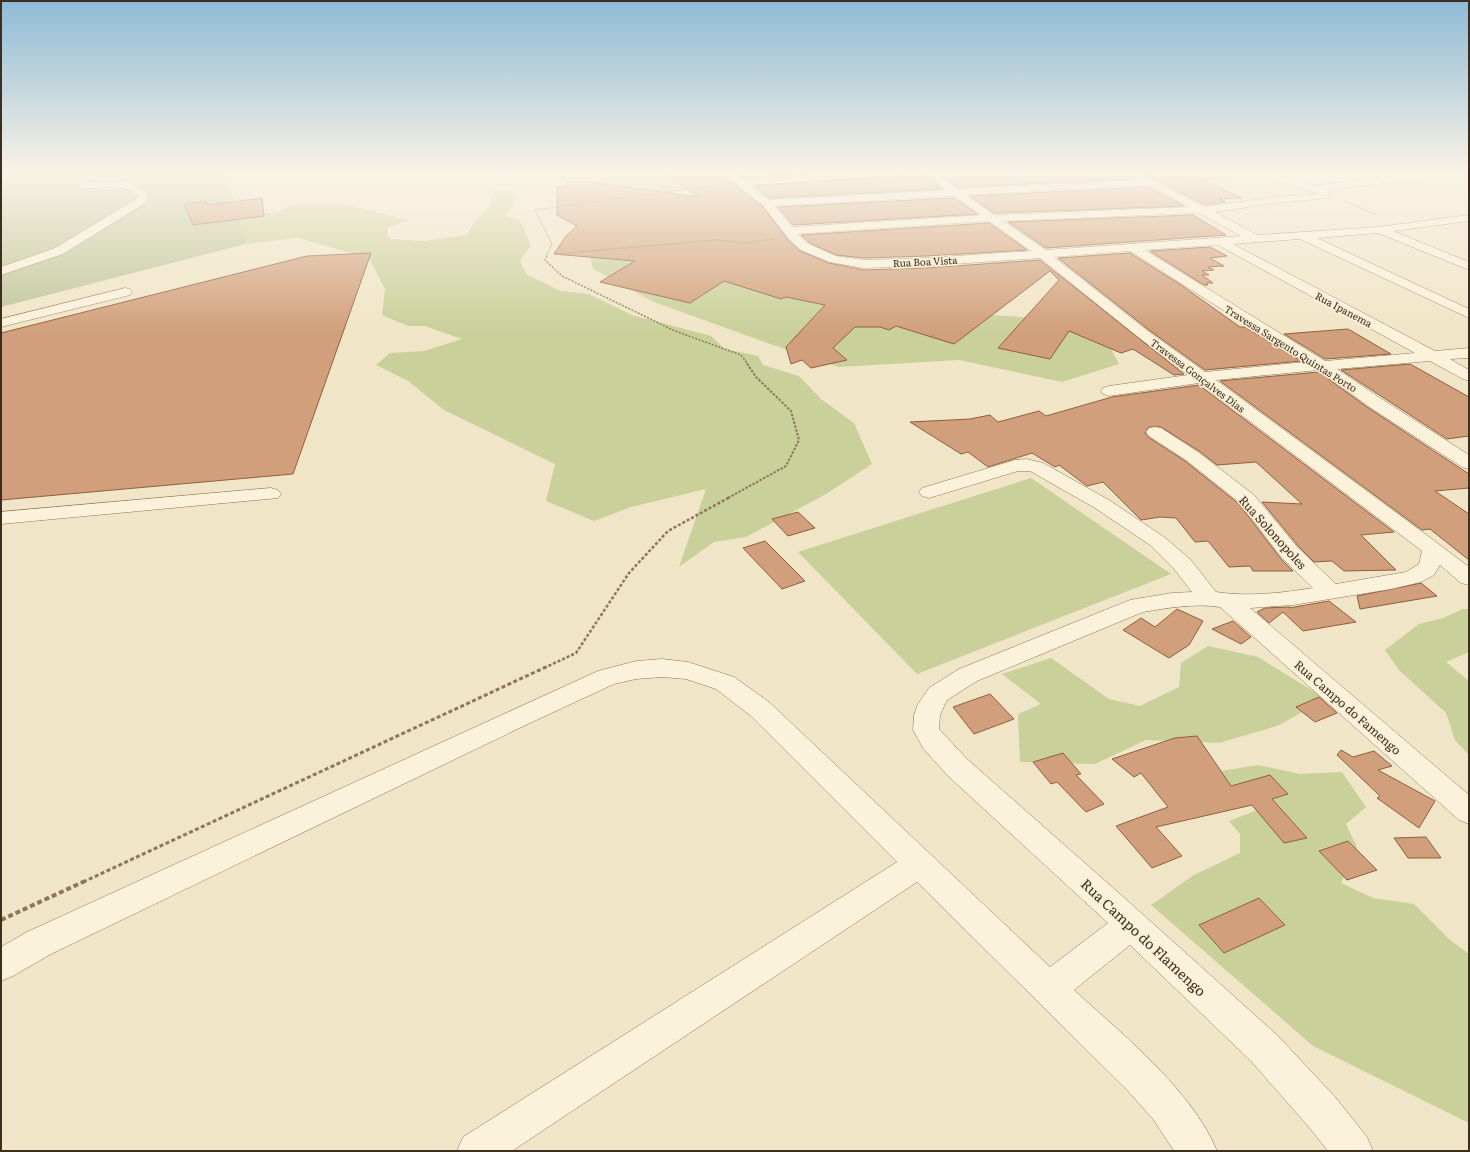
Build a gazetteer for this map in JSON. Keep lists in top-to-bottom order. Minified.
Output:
{"streets":{"street":["Rua Boa Vista","Rua Ipanema","Travessa Sargento Quintas Porto","Travessa Gonçalves Dias","Rua Solonopoles","Rua Campo do Famengo","Rua Campo do Flamengo"]},"crossings":[["Rua Boa Vista","Rua Ipanema"],["Rua Boa Vista","Travessa Sargento Quintas Porto"],["Rua Boa Vista","Travessa Gonçalves Dias"],["Travessa Gonçalves Dias","Rua Campo do Flamengo"],["Rua Solonopoles","Rua Campo do Flamengo"],["Rua Campo do Famengo","Rua Campo do Flamengo"]]}
